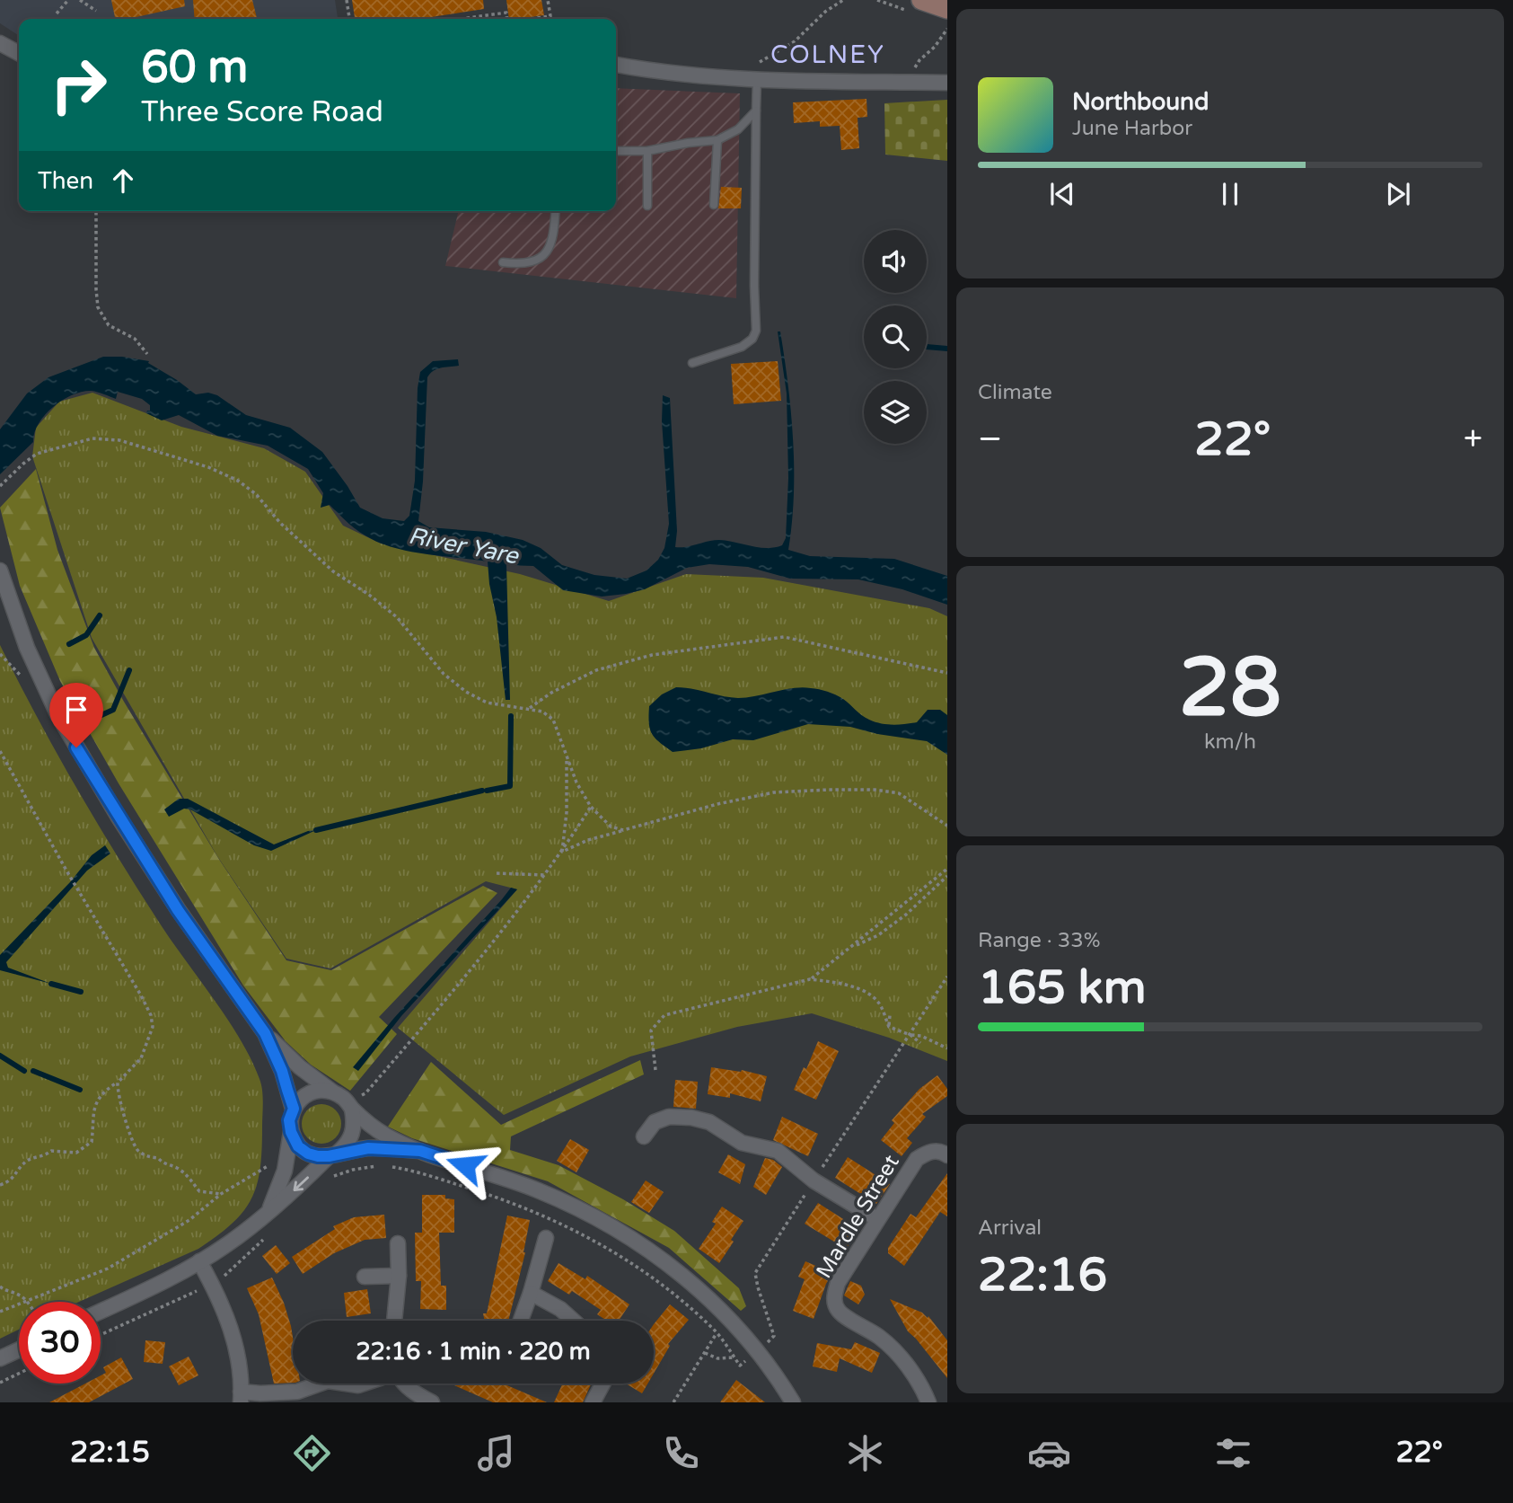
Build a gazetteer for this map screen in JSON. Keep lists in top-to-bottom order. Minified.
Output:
{"streets":{"street":["Mardle Street"]},"districts":["COLNEY"],"water":["River Yare"],"page":{"turn":["60 m","Three Score Road"],"song":["Northbound","June Harbor"],"then":"Then","tile":["Climate",["28","km/h"],["Range · 33%","165 km"],["Arrival","22:16"]],"heat":["−","22°","+"],"limit":"30","trip":"22:16 · 1 min · 220 m","tabs":["22:15","22°"]}}
